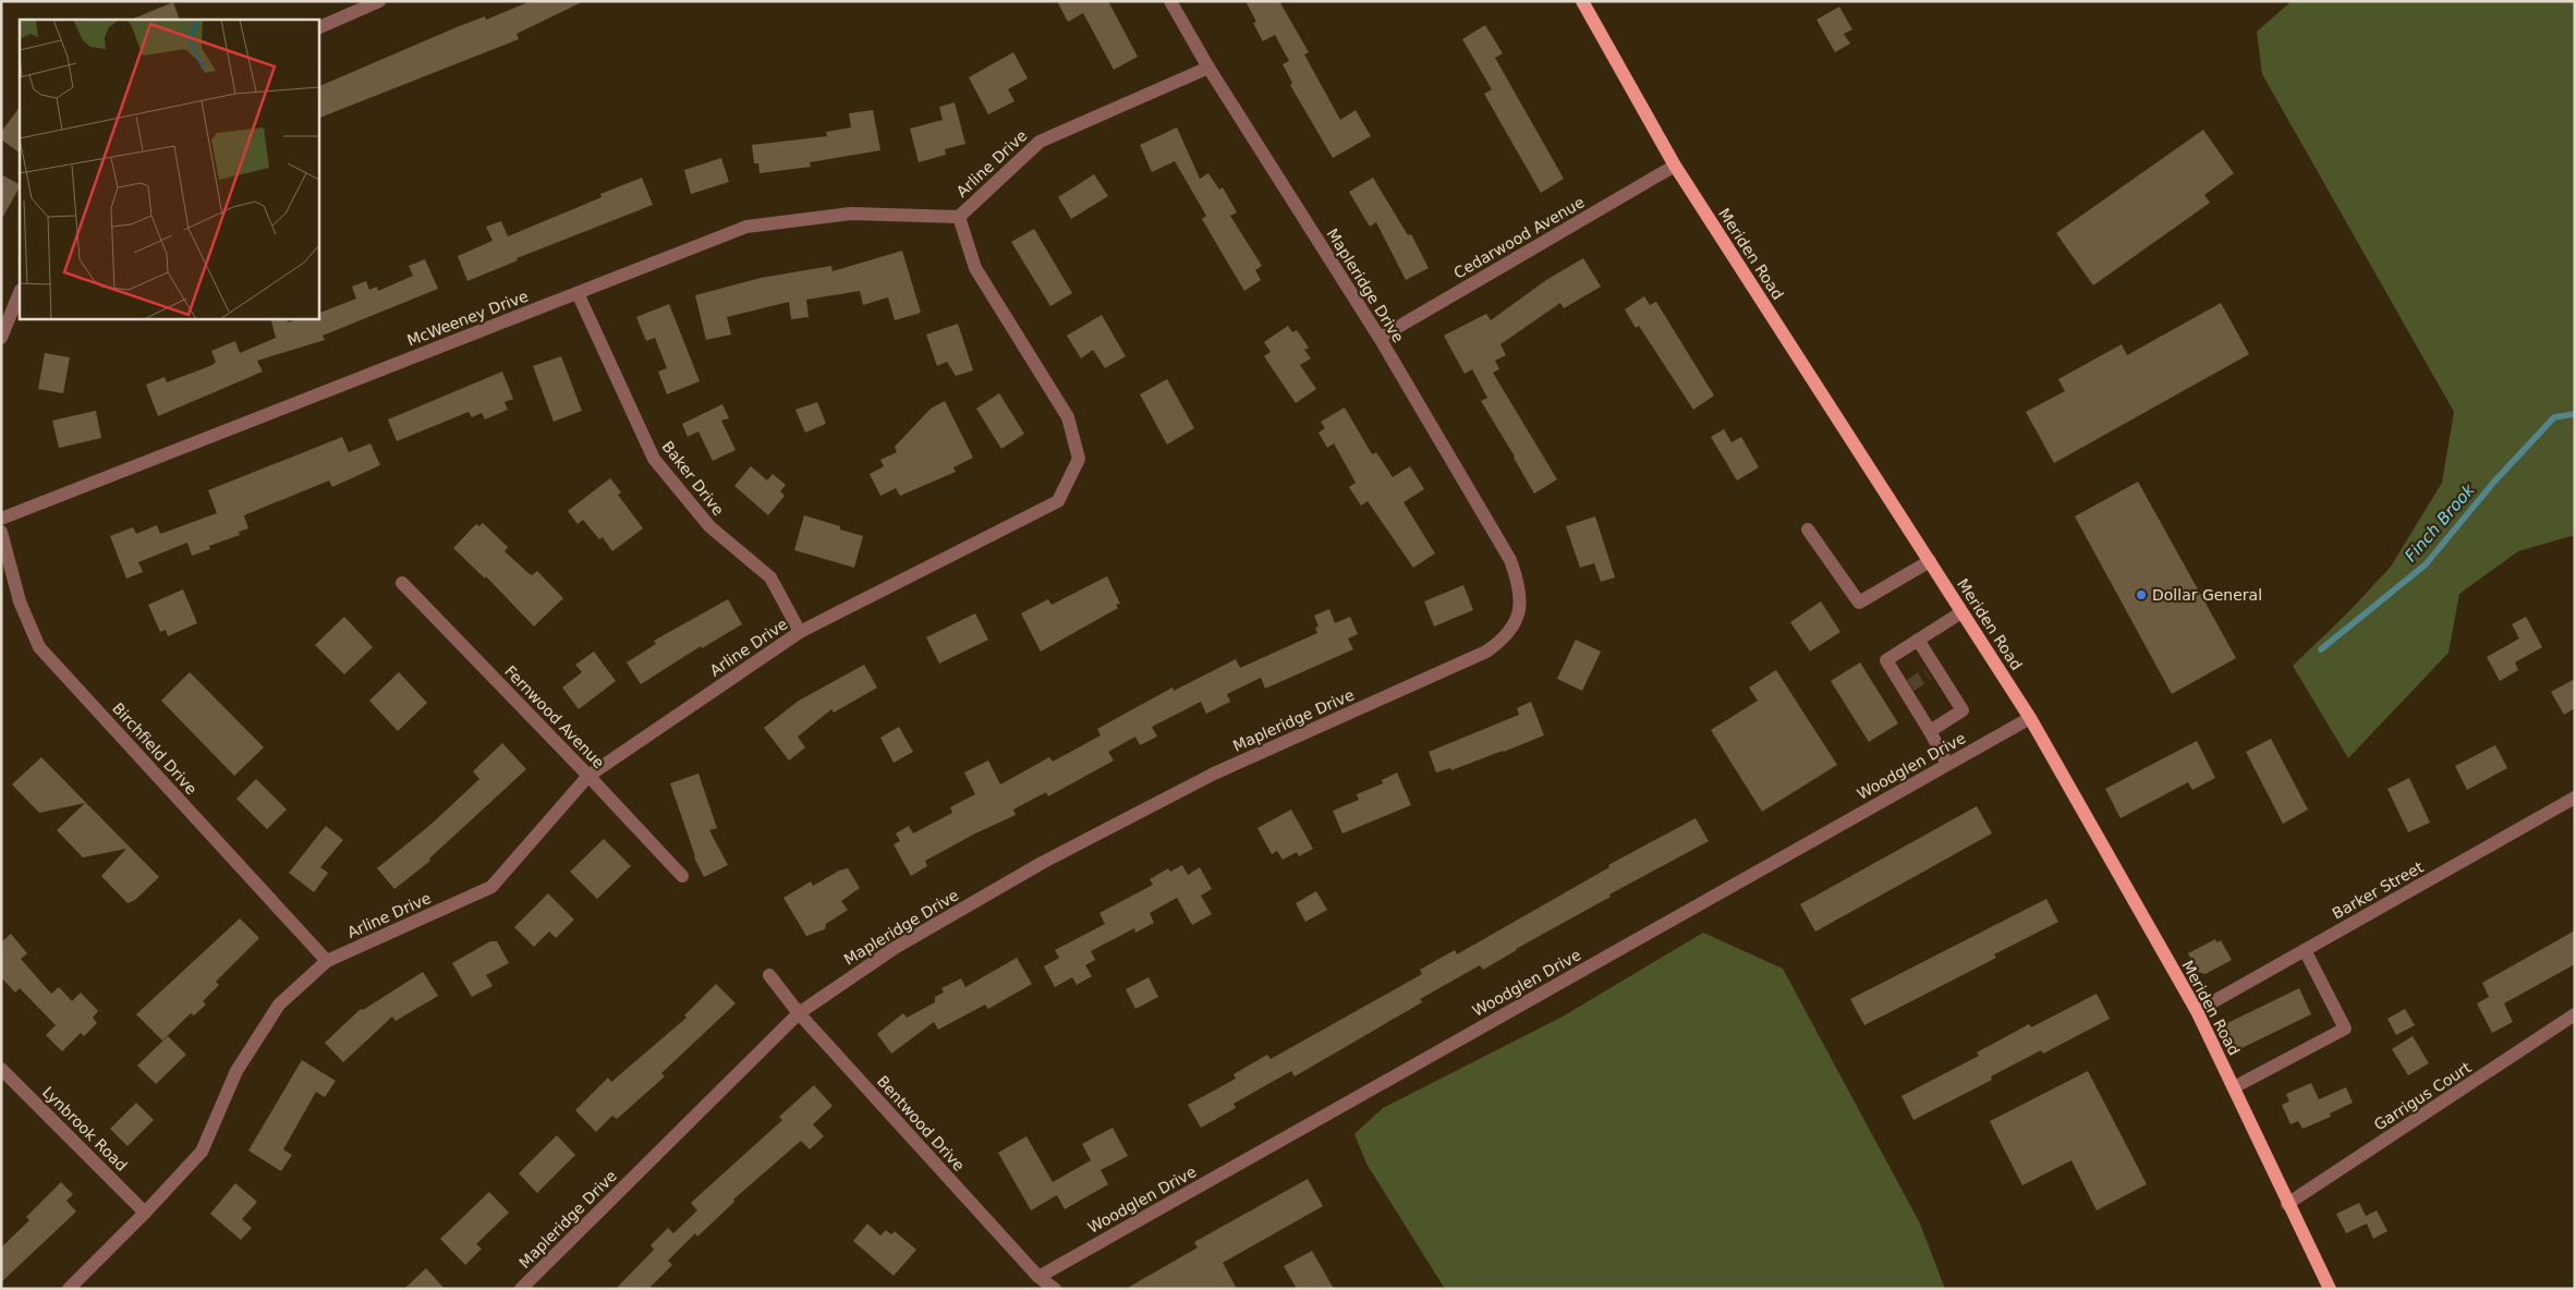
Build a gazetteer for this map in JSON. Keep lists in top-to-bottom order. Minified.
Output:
{"streets":{"main road":["Meriden Road"],"street":["Arline Drive","Cedarwood Avenue","Mapleridge Drive","McWeeney Drive","Baker Drive","Fernwood Avenue","Birchfield Drive","Woodglen Drive","Barker Street","Garrigus Court","Bentwood Drive","Lynbrook Road"]},"crossings":[["Arline Drive","Mapleridge Drive"],["Arline Drive","McWeeney Drive"],["Arline Drive","Baker Drive"],["Arline Drive","Fernwood Avenue"],["Arline Drive","Birchfield Drive"],["Arline Drive","Lynbrook Road"],["Cedarwood Avenue","Meriden Road"],["Cedarwood Avenue","Mapleridge Drive"],["Meriden Road","Woodglen Drive"],["Meriden Road","Barker Street"],["Meriden Road","Garrigus Court"],["Mapleridge Drive","Bentwood Drive"],["McWeeney Drive","Baker Drive"],["Woodglen Drive","Bentwood Drive"]],"water":["Finch Brook"],"places":["Dollar General"]}
